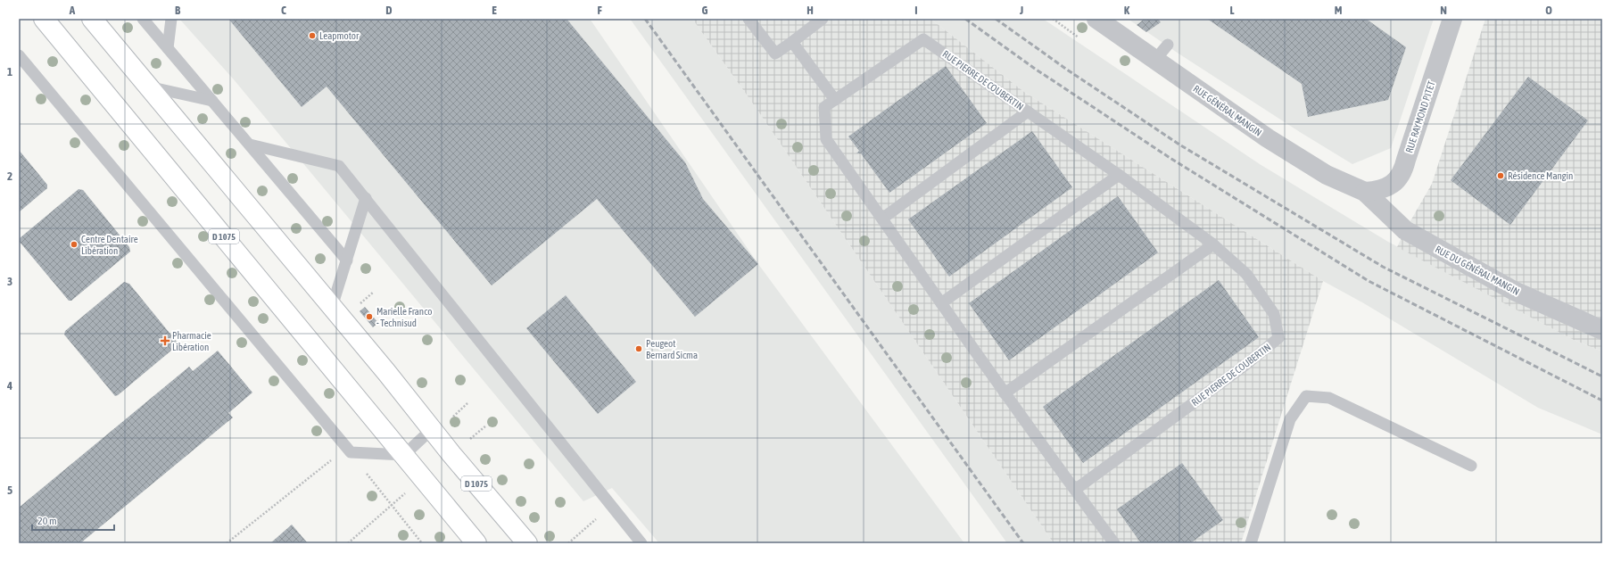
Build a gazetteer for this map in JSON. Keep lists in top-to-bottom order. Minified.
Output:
{"streets":{"main road":["D 1075"],"street":["RUE GÉNÉRAL MANGIN","RUE RAYMOND PITET","RUE DU GÉNÉRAL MANGIN"],"lane":["RUE PIERRE DE COUBERTIN"]},"crossings":[["RUE GÉNÉRAL MANGIN","RUE RAYMOND PITET"],["RUE GÉNÉRAL MANGIN","RUE DU GÉNÉRAL MANGIN"],["RUE RAYMOND PITET","RUE DU GÉNÉRAL MANGIN"]],"places":{"other":["Leapmotor","Résidence Mangin","Centre Dentaire Libération","Marielle Franco - Technisud","Peugeot Bernard Sicma"],"health":["Pharmacie Libération"]},"scale_bar":"20 m","grid":{"columns":["A","B","C","D","E","F","G","H","I","J","K","L","M","N","O"],"rows":["1","2","3","4","5"]}}
